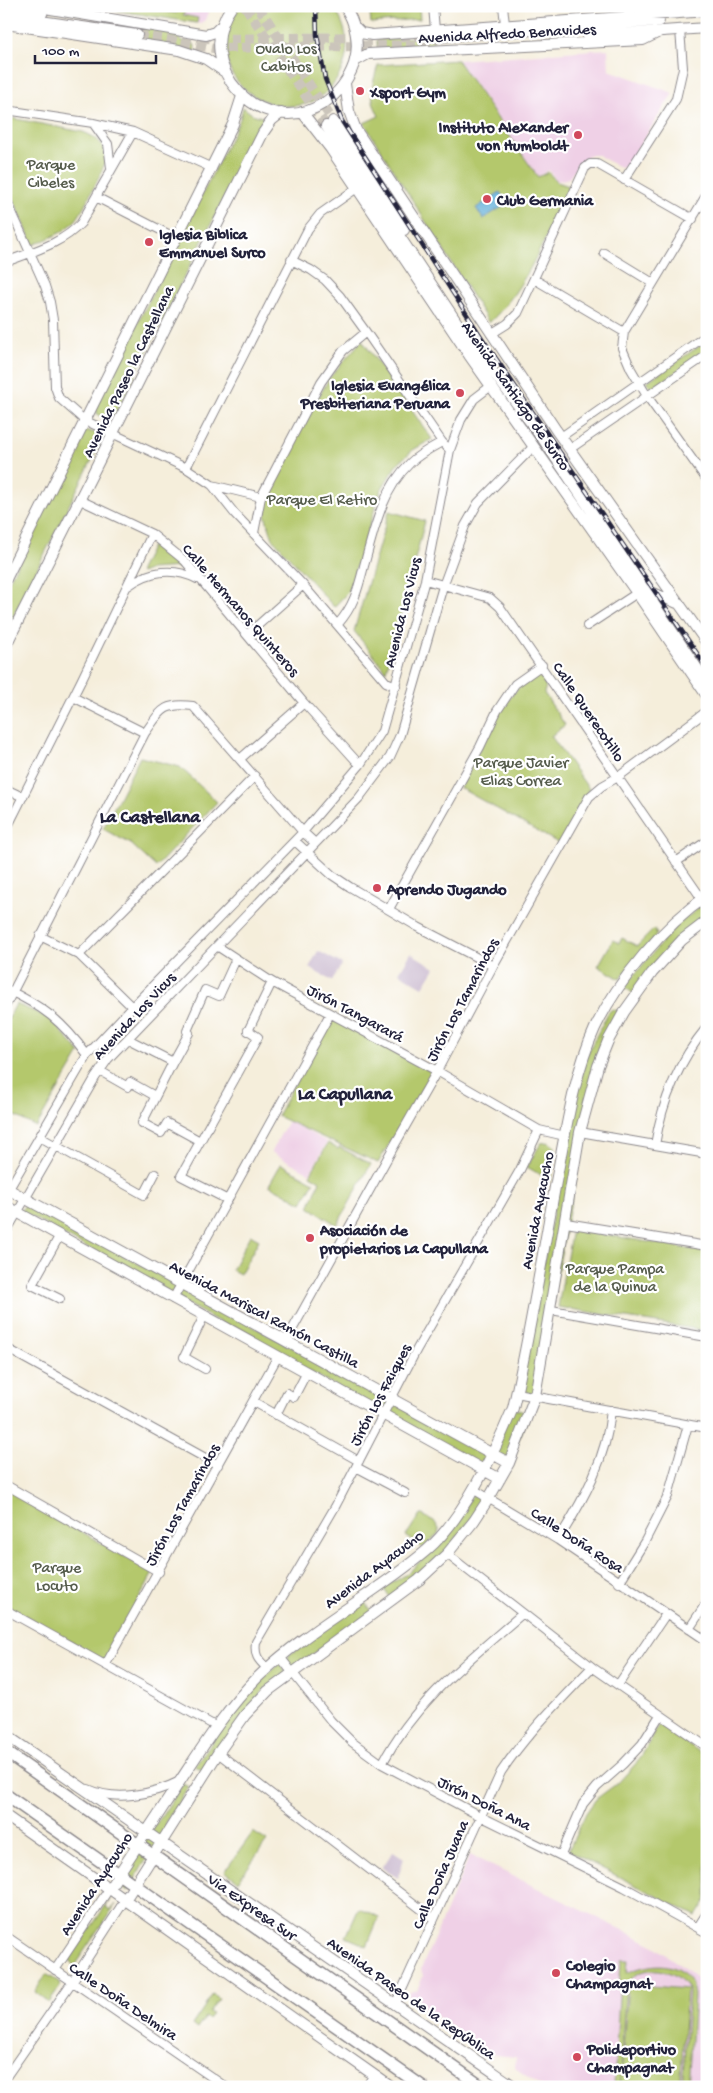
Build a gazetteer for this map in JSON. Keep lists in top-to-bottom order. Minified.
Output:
{"streets":{"highway":["Via Expresa Sur"],"main road":["Avenida Alfredo Benavides","Avenida Paseo la Castellana","Avenida Santiago de Surco","Avenida Ayacucho","Avenida Mariscal Ramón Castilla","Avenida Paseo de la República"],"street":["Calle Hermanos Quinteros","Avenida Los Vicus","Calle Querecotillo","Jirón Los Tamarindos","Jirón Tangarará","Jirón Los Faiques","Calle Doña Rosa","Jirón Doña Ana","Calle Doña Juana","Calle Doña Delmira"]},"crossings":[["Avenida Paseo la Castellana","Calle Hermanos Quinteros"],["Avenida Santiago de Surco","Avenida Los Vicus"],["Calle Hermanos Quinteros","Avenida Los Vicus"],["Avenida Los Vicus","Calle Querecotillo"],["Avenida Los Vicus","Jirón Tangarará"],["Avenida Los Vicus","Avenida Mariscal Ramón Castilla"],["Calle Querecotillo","Jirón Los Tamarindos"],["Calle Querecotillo","Avenida Ayacucho"],["Jirón Los Tamarindos","Jirón Tangarará"],["Jirón Los Tamarindos","Avenida Mariscal Ramón Castilla"],["Jirón Tangarará","Avenida Ayacucho"],["Jirón Tangarará","Jirón Los Faiques"],["Avenida Ayacucho","Avenida Mariscal Ramón Castilla"],["Avenida Ayacucho","Jirón Los Faiques"],["Avenida Ayacucho","Calle Doña Rosa"],["Avenida Ayacucho","Jirón Doña Ana"],["Avenida Ayacucho","Via Expresa Sur"],["Avenida Ayacucho","Avenida Paseo de la República"],["Avenida Ayacucho","Calle Doña Delmira"],["Avenida Mariscal Ramón Castilla","Jirón Los Faiques"],["Jirón Doña Ana","Calle Doña Juana"],["Calle Doña Juana","Avenida Paseo de la República"]],"districts":["La Castellana","La Capullana"],"parks":["Ovalo Los Cabitos","Parque Cibeles","Parque El Retiro","Parque Javier Elias Correa","Parque Pampa de la Quinua","Parque Locuto"],"places":["Xsport Gym","Instituto Alexander von Humboldt","Club Germania","Iglesia Biblica Emmanuel Surco","Iglesia Evangélica Presbiteriana Peruana","Aprendo Jugando","Asociación de propietarios La Capullana","Colegio Champagnat","Polideportivo Champagnat"],"scale_bar":"100 m"}
